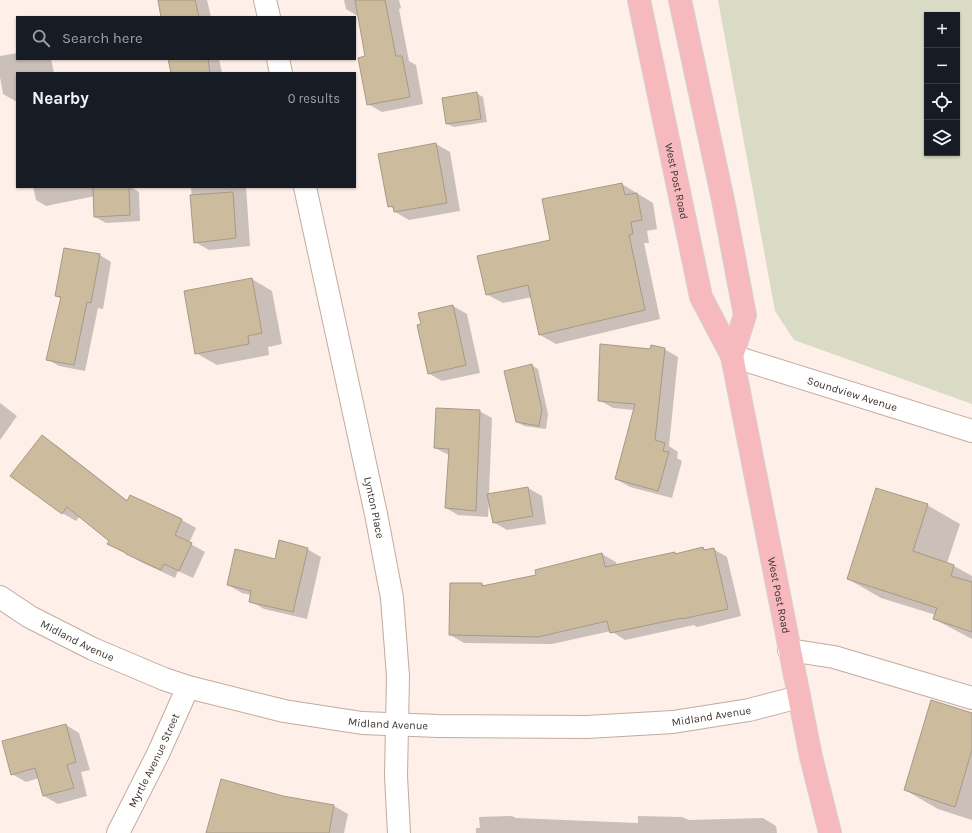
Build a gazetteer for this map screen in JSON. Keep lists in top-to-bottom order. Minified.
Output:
{"streets":{"main road":["West Post Road"],"street":["Soundview Avenue","Lynton Place","Midland Avenue","Myrtle Avenue Street"]},"crossings":[["West Post Road","Soundview Avenue"],["West Post Road","Midland Avenue"],["Lynton Place","Midland Avenue"],["Midland Avenue","Myrtle Avenue Street"]],"page":{"map_buttons":["+","−"],"search":"Search here","heading":["Nearby","0 results"]}}
